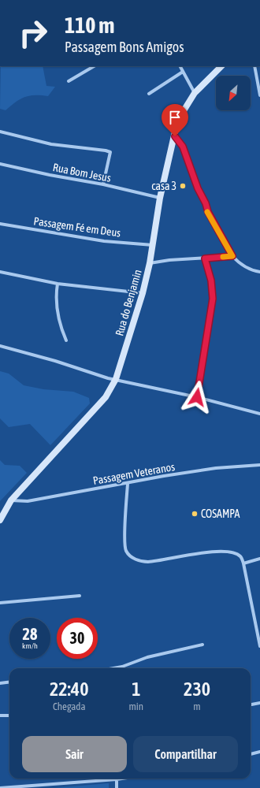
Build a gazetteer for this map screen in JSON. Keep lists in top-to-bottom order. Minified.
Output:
{"streets":{"main road":["Rua do Benjamin"],"street":["Rua Bom Jesus","Passagem Fé em Deus","Passagem Veteranos"]},"crossings":[["Rua Bom Jesus","Rua do Benjamin"],["Passagem Fé em Deus","Rua do Benjamin"],["Rua do Benjamin","Passagem Veteranos"]],"places":["casa 3","COSAMPA"],"north":"bottom left","page":{"turn":["110 m","Passagem Bons Amigos"],"speed":"28 km/h","limit":"30","eta":["22:40","Chegada","1","min","230","m"],"buttons":["Sair","Compartilhar"]}}
